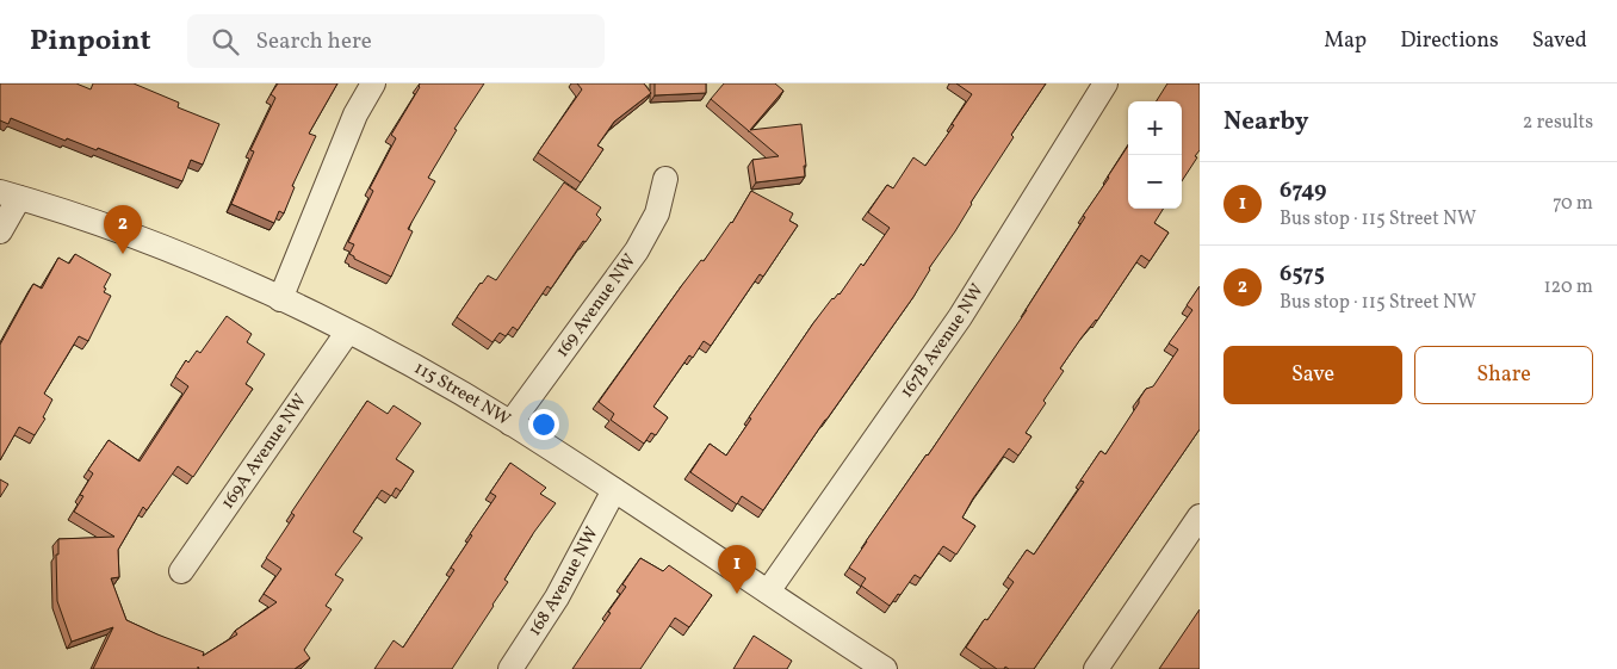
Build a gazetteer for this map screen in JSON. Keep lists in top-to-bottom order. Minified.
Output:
{"streets":{"street":["169 Avenue NW","167B Avenue NW","115 Street NW","169A Avenue NW","168 Avenue NW"]},"crossings":[["169 Avenue NW","115 Street NW"],["167B Avenue NW","115 Street NW"],["115 Street NW","169A Avenue NW"],["115 Street NW","168 Avenue NW"]],"page":{"header":"Pinpoint","search":"Search here","nav":["Map","Directions","Saved"],"heading":["Nearby","2 results"],"map_buttons":["+","−"],"list":[{"mark":"1","name":"6749","note":"Bus stop · 115 Street NW","value":"70 m"},{"mark":"2","name":"6575","note":"Bus stop · 115 Street NW","value":"120 m"}],"pins":["2","1"],"buttons":["Save","Share"]}}
